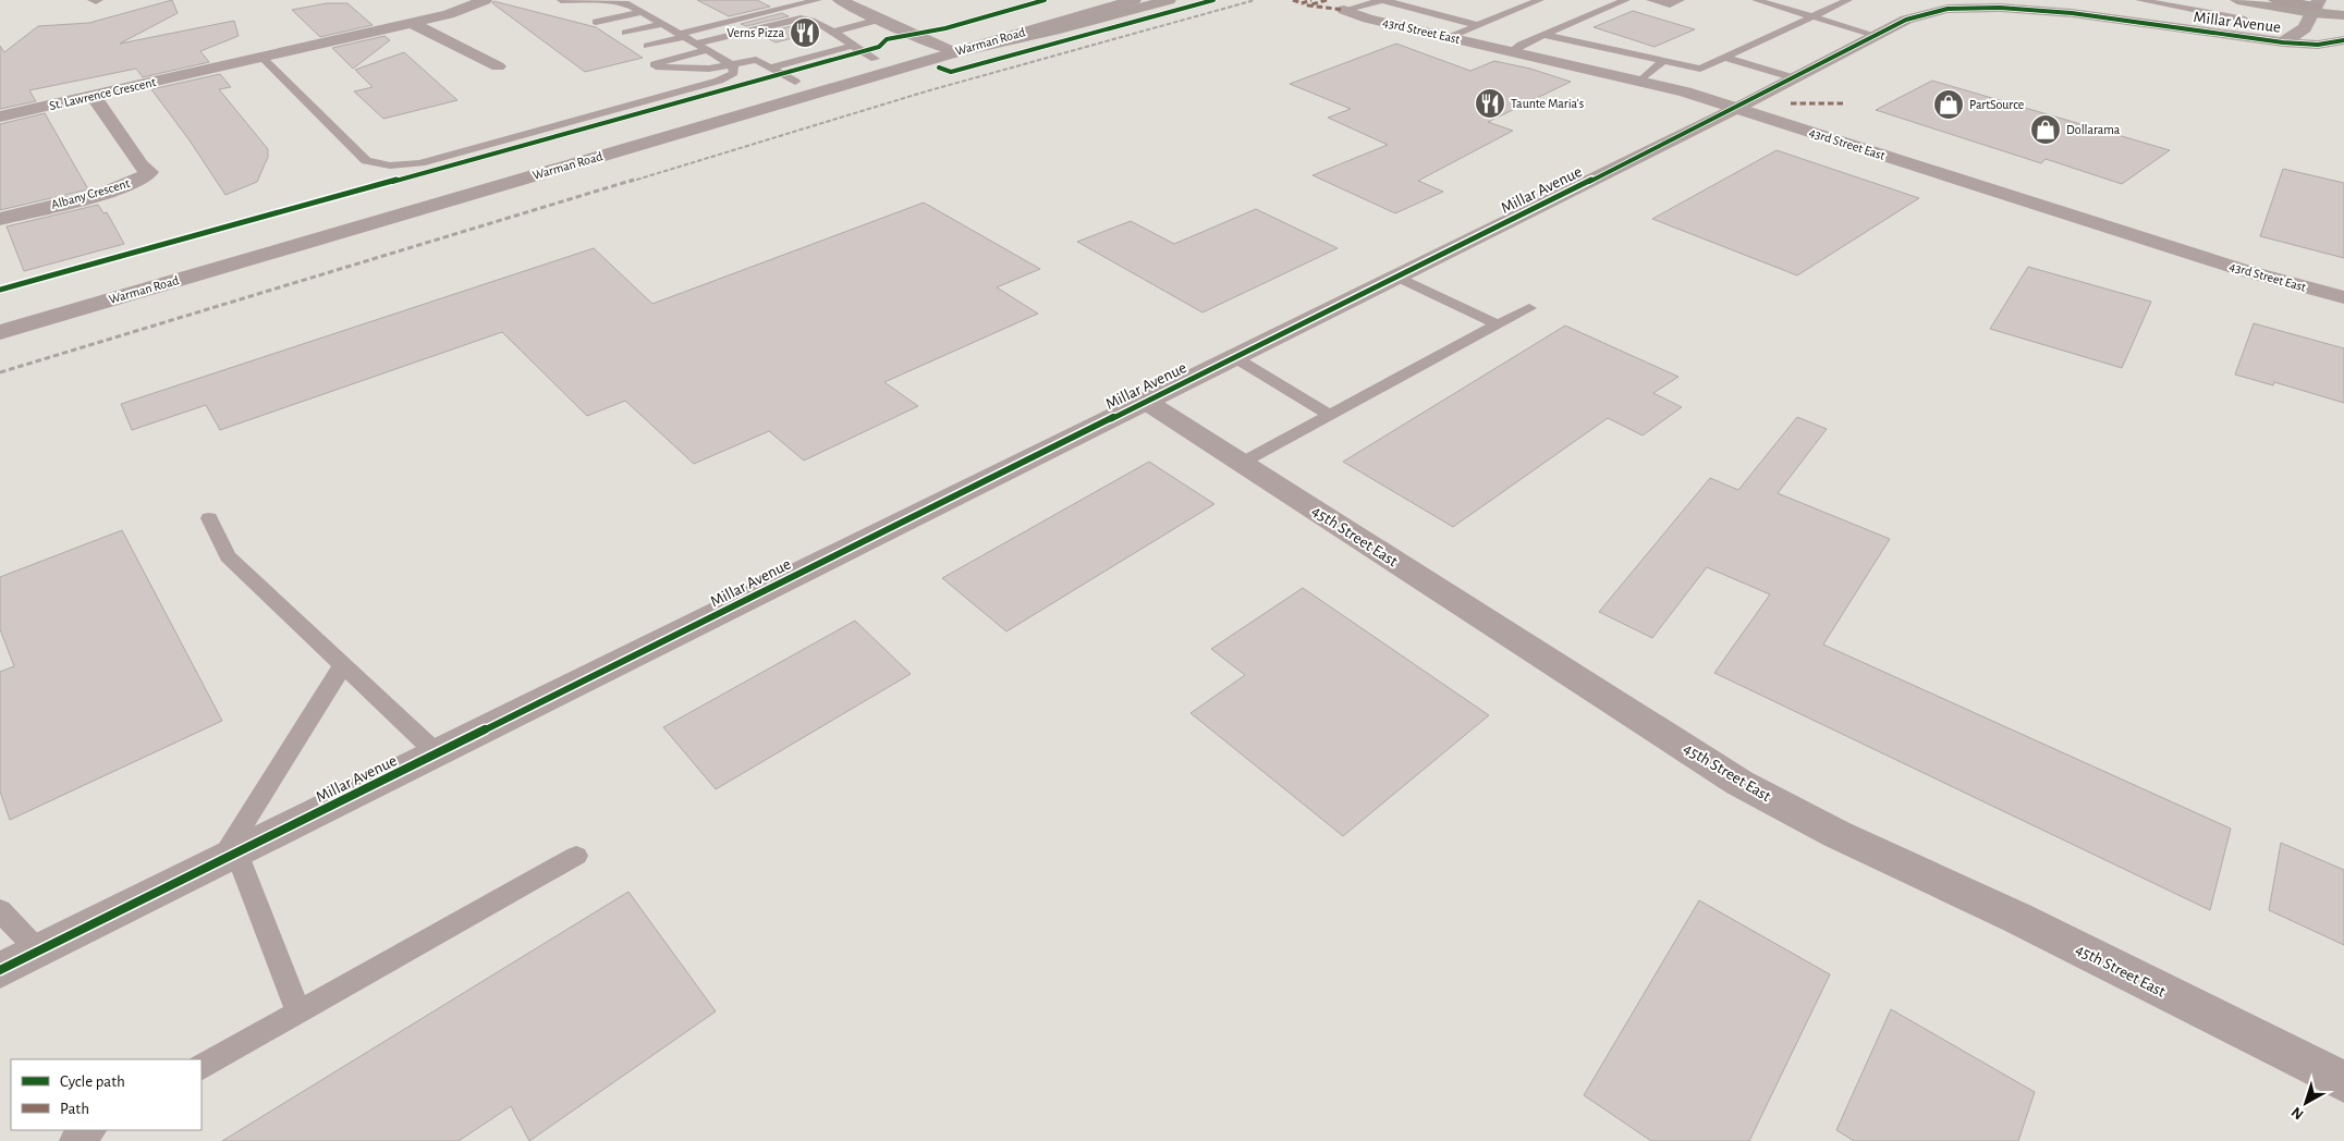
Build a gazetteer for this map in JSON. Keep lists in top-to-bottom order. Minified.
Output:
{"streets":{"main road":["Warman Road"],"street":["Millar Avenue","43rd Street East","St. Lawrence Crescent","Albany Crescent","45th Street East"]},"crossings":[["Millar Avenue","43rd Street East"],["Millar Avenue","45th Street East"],["St. Lawrence Crescent","Albany Crescent"]],"places":{"restaurant":["Verns Pizza","Taunte Maria's"],"shop":["PartSource","Dollarama"]},"legend":["Cycle path","Path"],"north":"bottom left"}
